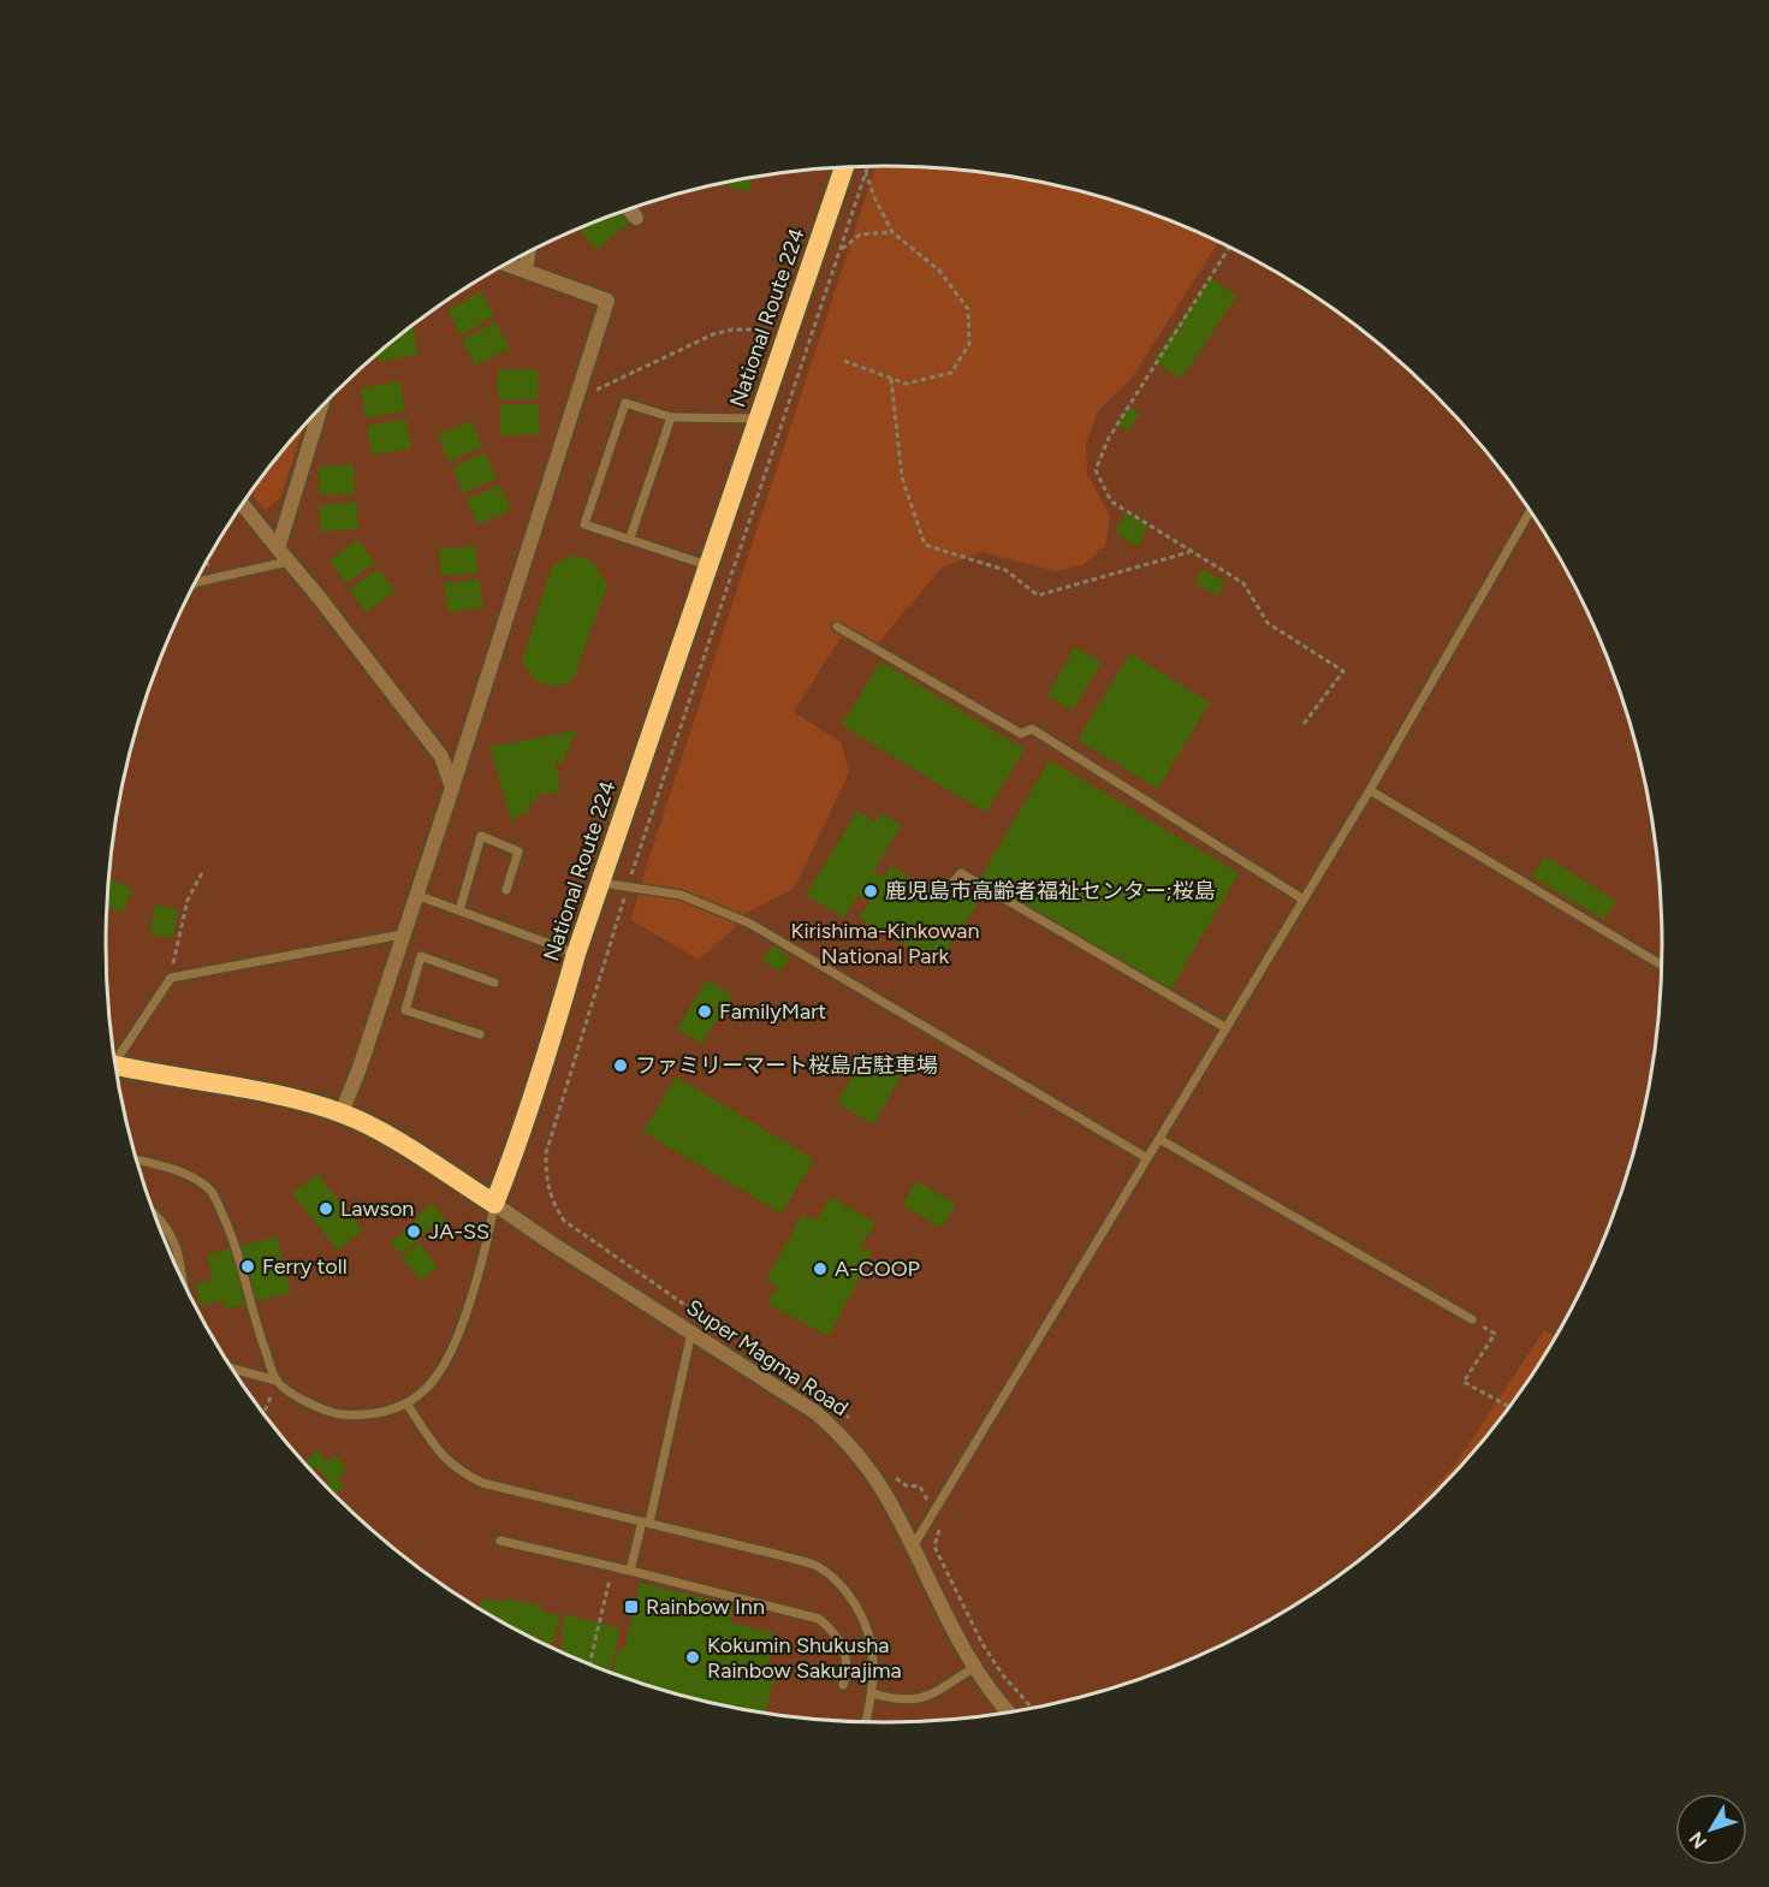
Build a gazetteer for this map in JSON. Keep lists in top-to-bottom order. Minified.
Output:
{"streets":{"highway":["National Route 224"],"street":["Super Magma Road"]},"crossings":[["National Route 224","Super Magma Road"]],"parks":["Kirishima-Kinkowan National Park"],"places":{"other":["鹿児島市高齢者福祉センター;桜島","FamilyMart","ファミリーマート桜島店駐車場","Lawson","JA-SS","Ferry toll","A-COOP","Kokumin Shukusha Rainbow Sakurajima"],"transit":["Rainbow Inn"]},"north":"bottom left"}
